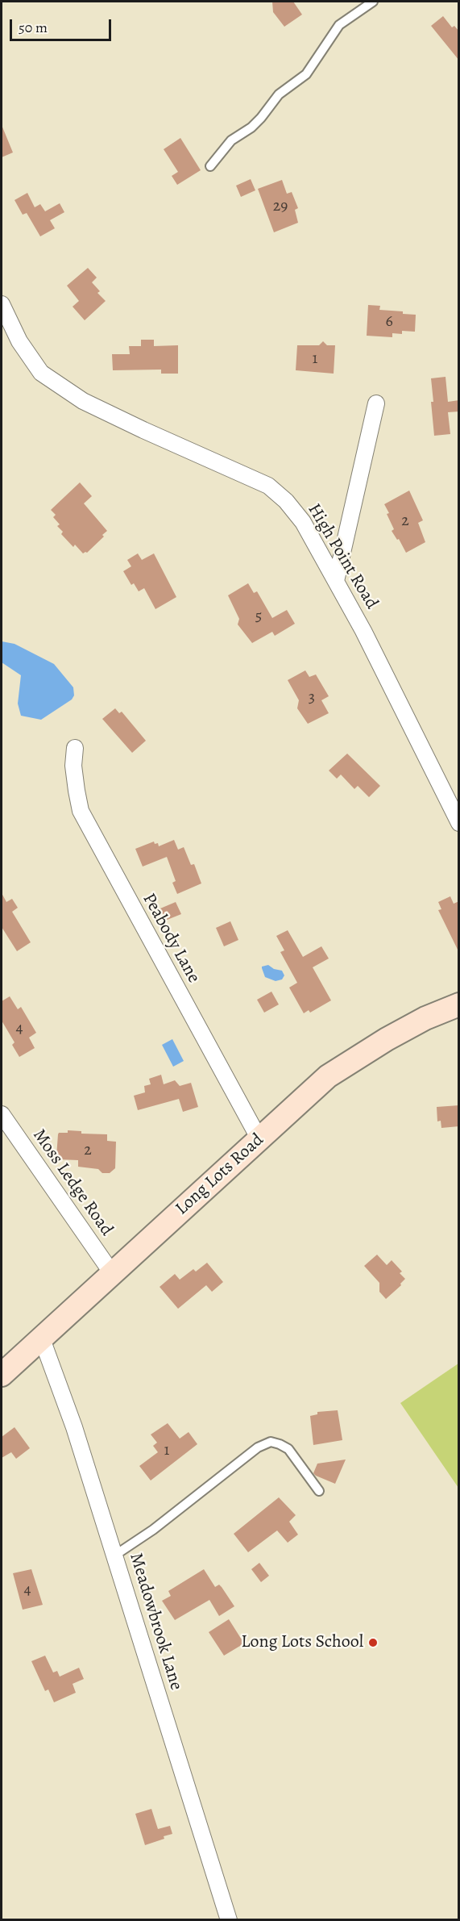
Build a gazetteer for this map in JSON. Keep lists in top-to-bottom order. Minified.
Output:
{"streets":{"main road":["Long Lots Road"],"street":["High Point Road","Peabody Lane","Moss Ledge Road","Meadowbrook Lane"]},"crossings":[["Peabody Lane","Long Lots Road"],["Long Lots Road","Moss Ledge Road"],["Long Lots Road","Meadowbrook Lane"]],"places":["Long Lots School"],"house_numbers":["29","6","1","2","5","3","4","2","1","4"],"scale_bar":"50 m"}
